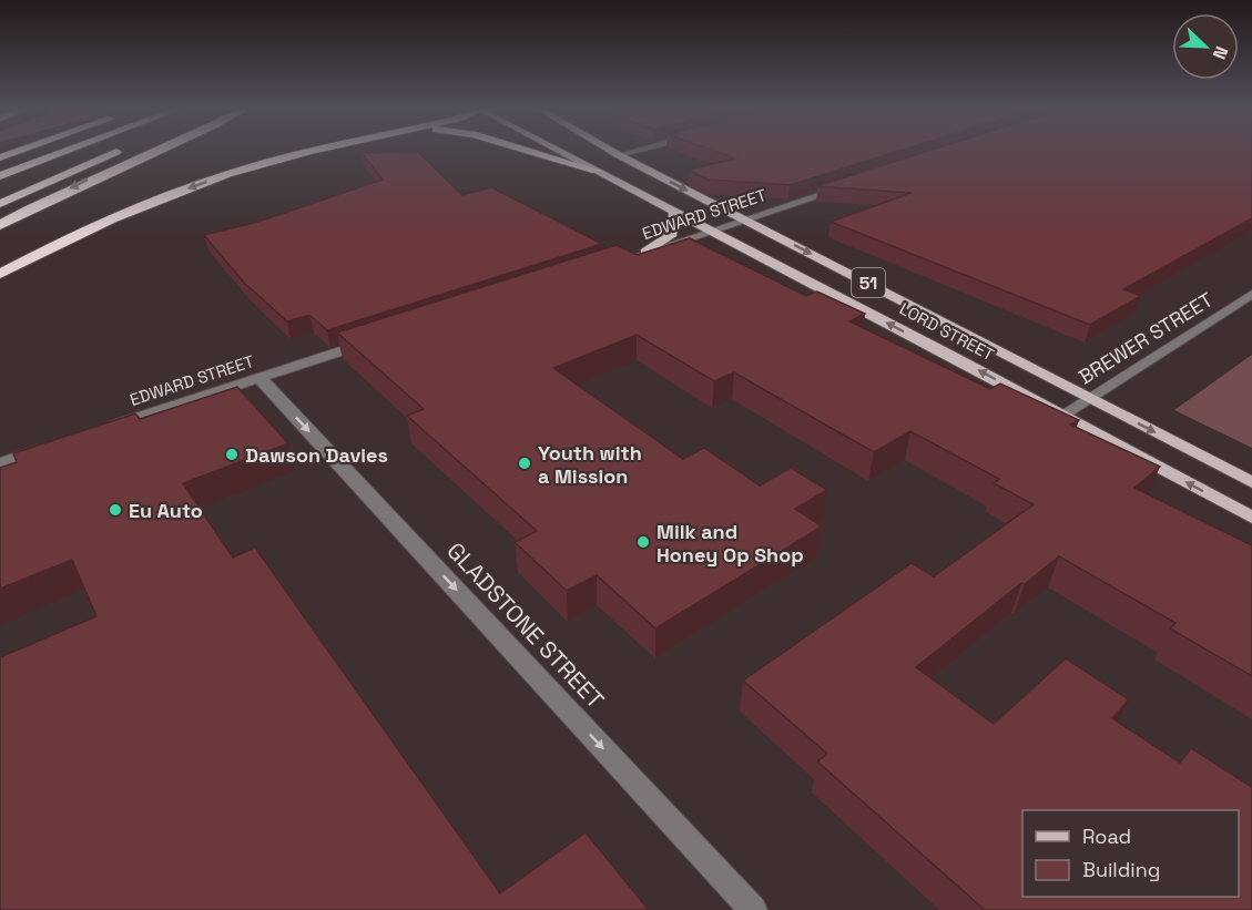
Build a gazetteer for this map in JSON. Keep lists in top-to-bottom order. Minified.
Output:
{"streets":{"main road":["51","LORD STREET"],"street":["EDWARD STREET","BREWER STREET","GLADSTONE STREET"]},"crossings":[["EDWARD STREET","LORD STREET"],["EDWARD STREET","GLADSTONE STREET"],["LORD STREET","BREWER STREET"]],"one_way":["GLADSTONE STREET"],"places":["Dawson Davies","Youth with a Mission","Eu Auto","Milk and Honey Op Shop"],"legend":["Road","Building"],"north":"bottom right"}
